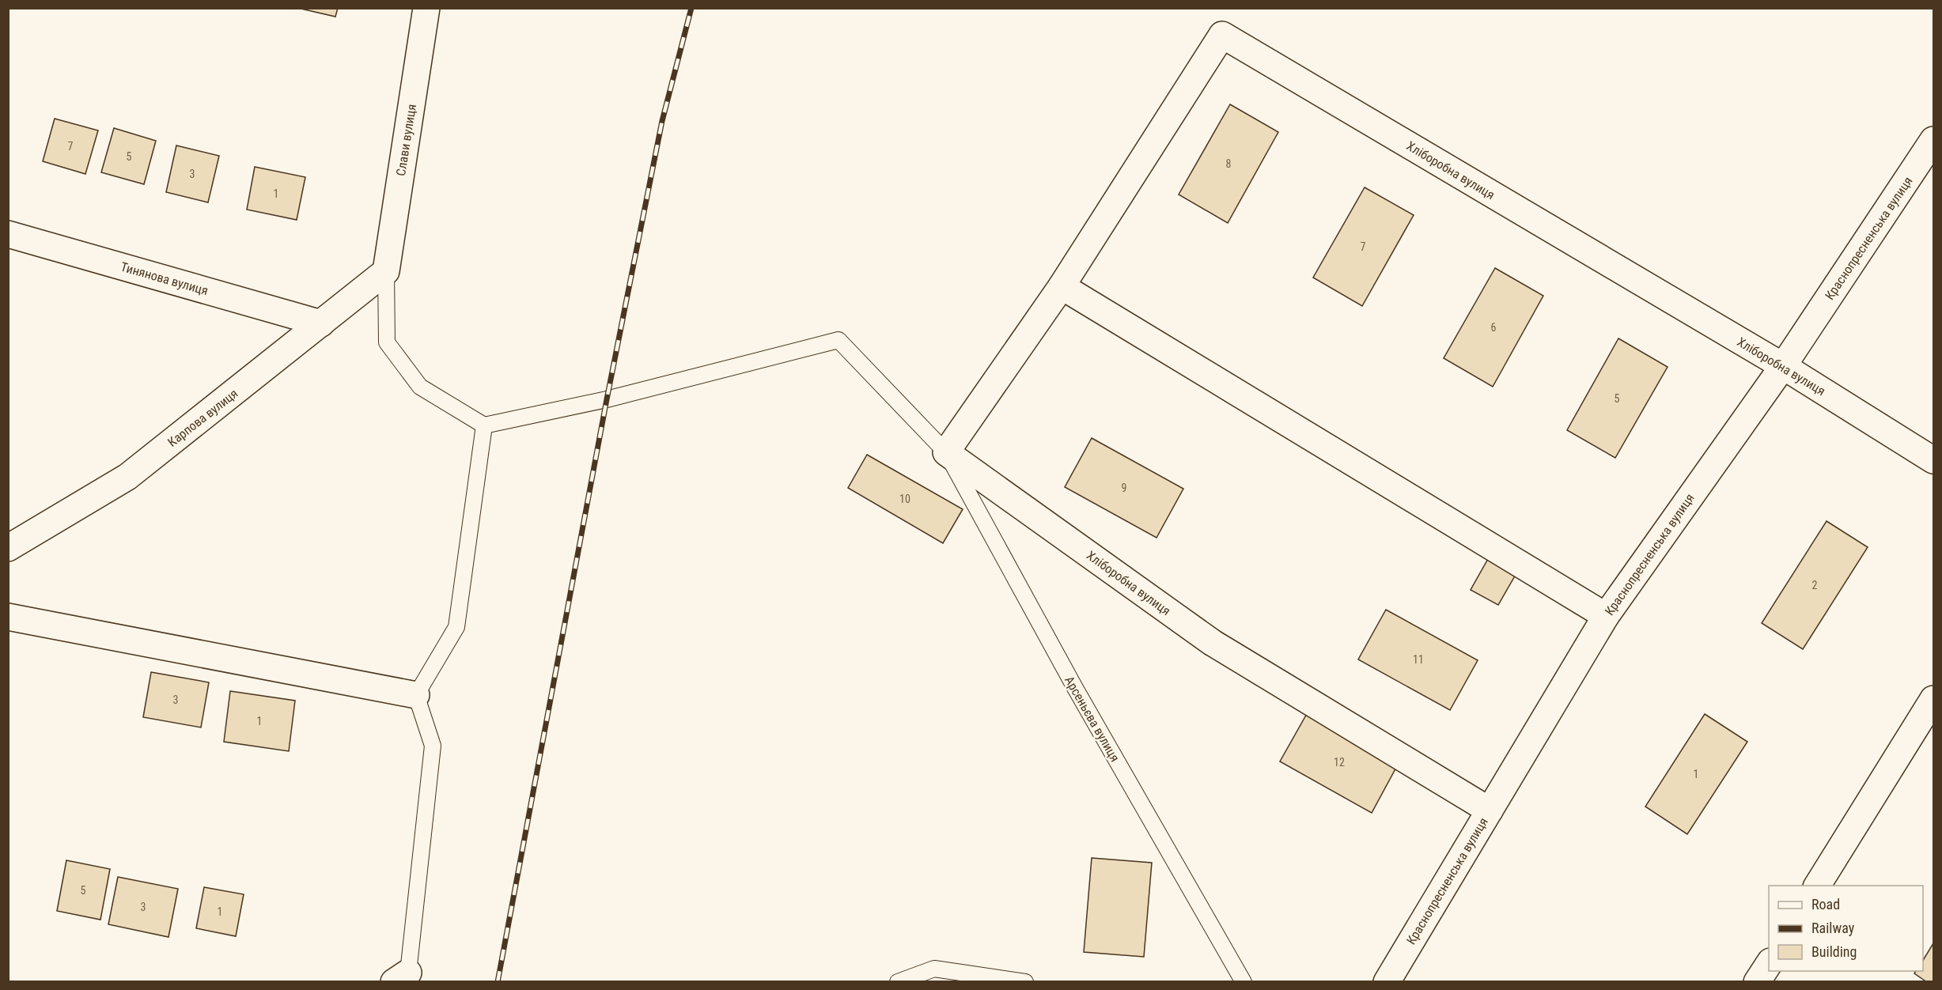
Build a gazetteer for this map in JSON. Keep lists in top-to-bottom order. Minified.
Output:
{"streets":{"street":["Слави вулиця","Хліборобна вулиця","Краснопресненська вулиця","Тинянова вулиця","Карпова вулиця"],"lane":["Арсеньєва вулиця"]},"crossings":[["Слави вулиця","Карпова вулиця"],["Хліборобна вулиця","Краснопресненська вулиця"],["Хліборобна вулиця","Арсеньєва вулиця"],["Тинянова вулиця","Карпова вулиця"]],"house_numbers":["7","5","8","3","1","7","6","5","9","10","2","11","3","1","12","1","5","3","1"],"legend":["Road","Railway","Building"]}
